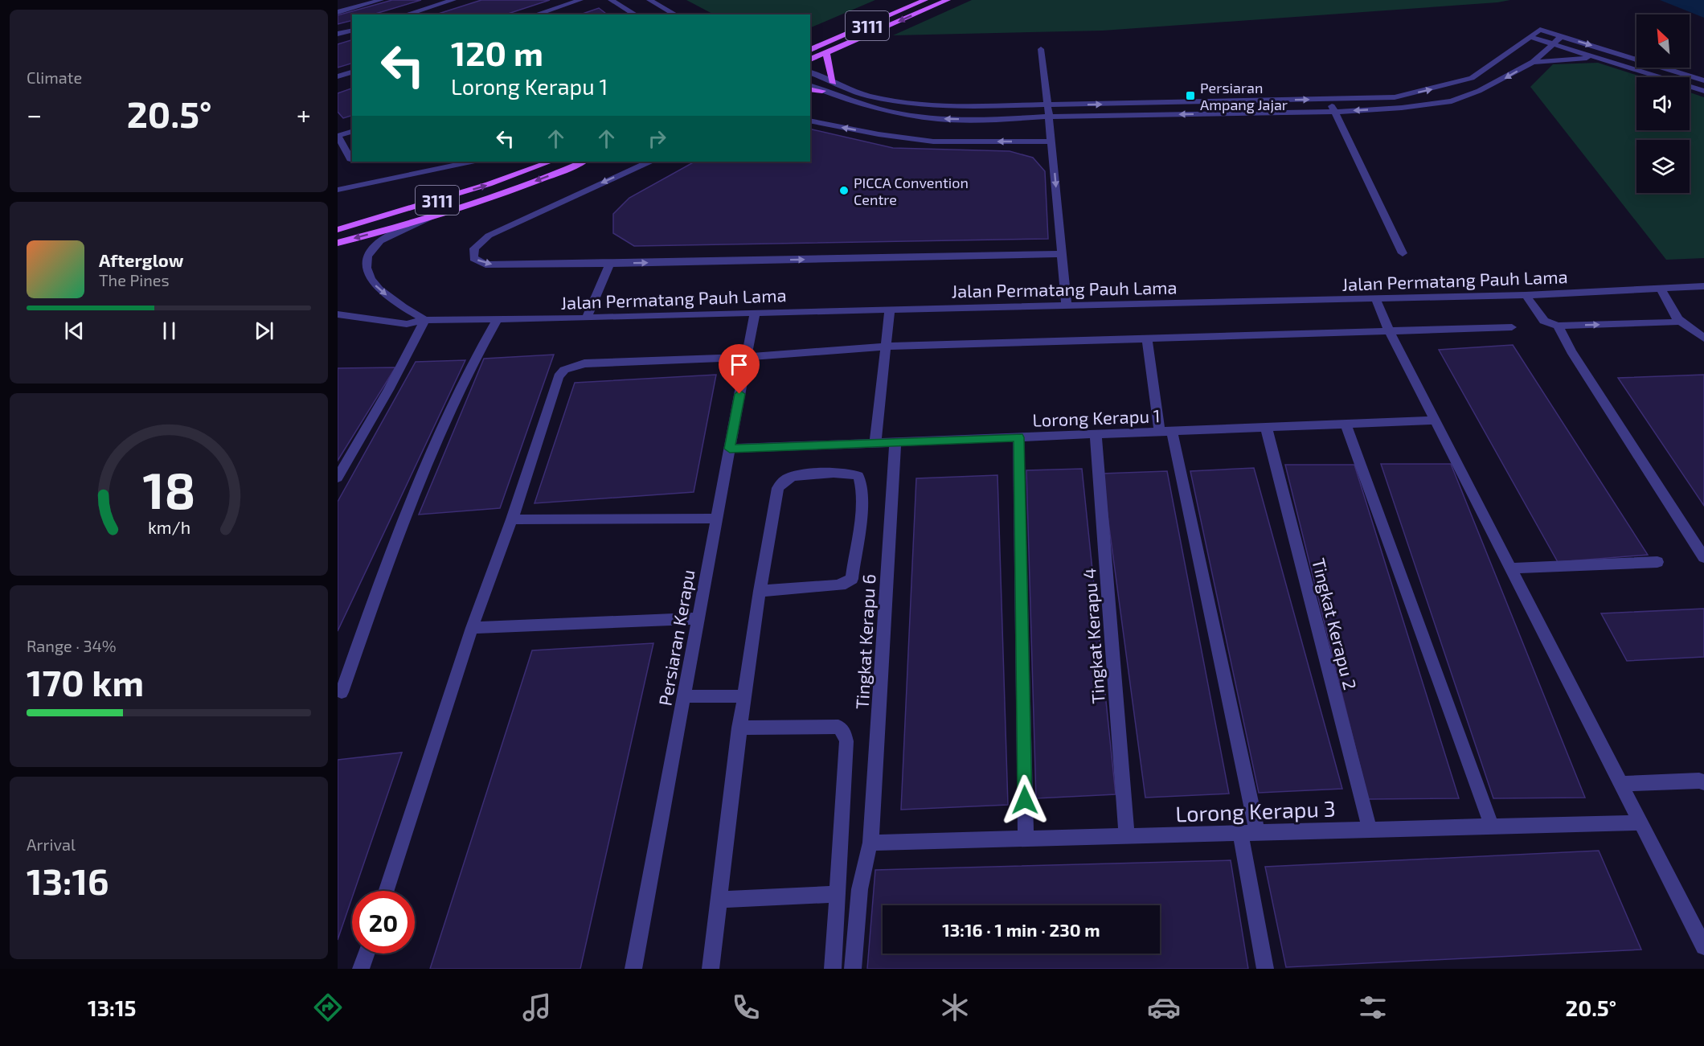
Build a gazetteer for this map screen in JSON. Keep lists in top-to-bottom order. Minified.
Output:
{"streets":{"main road":["3111"],"street":["Jalan Permatang Pauh Lama","Lorong Kerapu 1","Tingkat Kerapu 2","Tingkat Kerapu 4","Persiaran Kerapu","Tingkat Kerapu 6","Lorong Kerapu 3"]},"crossings":[["Jalan Permatang Pauh Lama","Persiaran Kerapu"],["Lorong Kerapu 1","Tingkat Kerapu 2"],["Lorong Kerapu 1","Tingkat Kerapu 4"],["Lorong Kerapu 1","Persiaran Kerapu"],["Lorong Kerapu 1","Tingkat Kerapu 6"],["Tingkat Kerapu 2","Lorong Kerapu 3"],["Tingkat Kerapu 4","Lorong Kerapu 3"],["Tingkat Kerapu 6","Lorong Kerapu 3"]],"places":{"transit":["Persiaran Ampang Jajar"],"other":["PICCA Convention Centre"]},"north":"top left","page":{"tile":["Climate",["Range · 34%","170 km"],["Arrival","13:16"]],"turn":["120 m","Lorong Kerapu 1"],"heat":["−","20.5°","+"],"song":["Afterglow","The Pines"],"limit":"20","trip":"13:16 · 1 min · 230 m","tabs":["13:15","20.5°"],"gauge":["18","km/h"]}}
